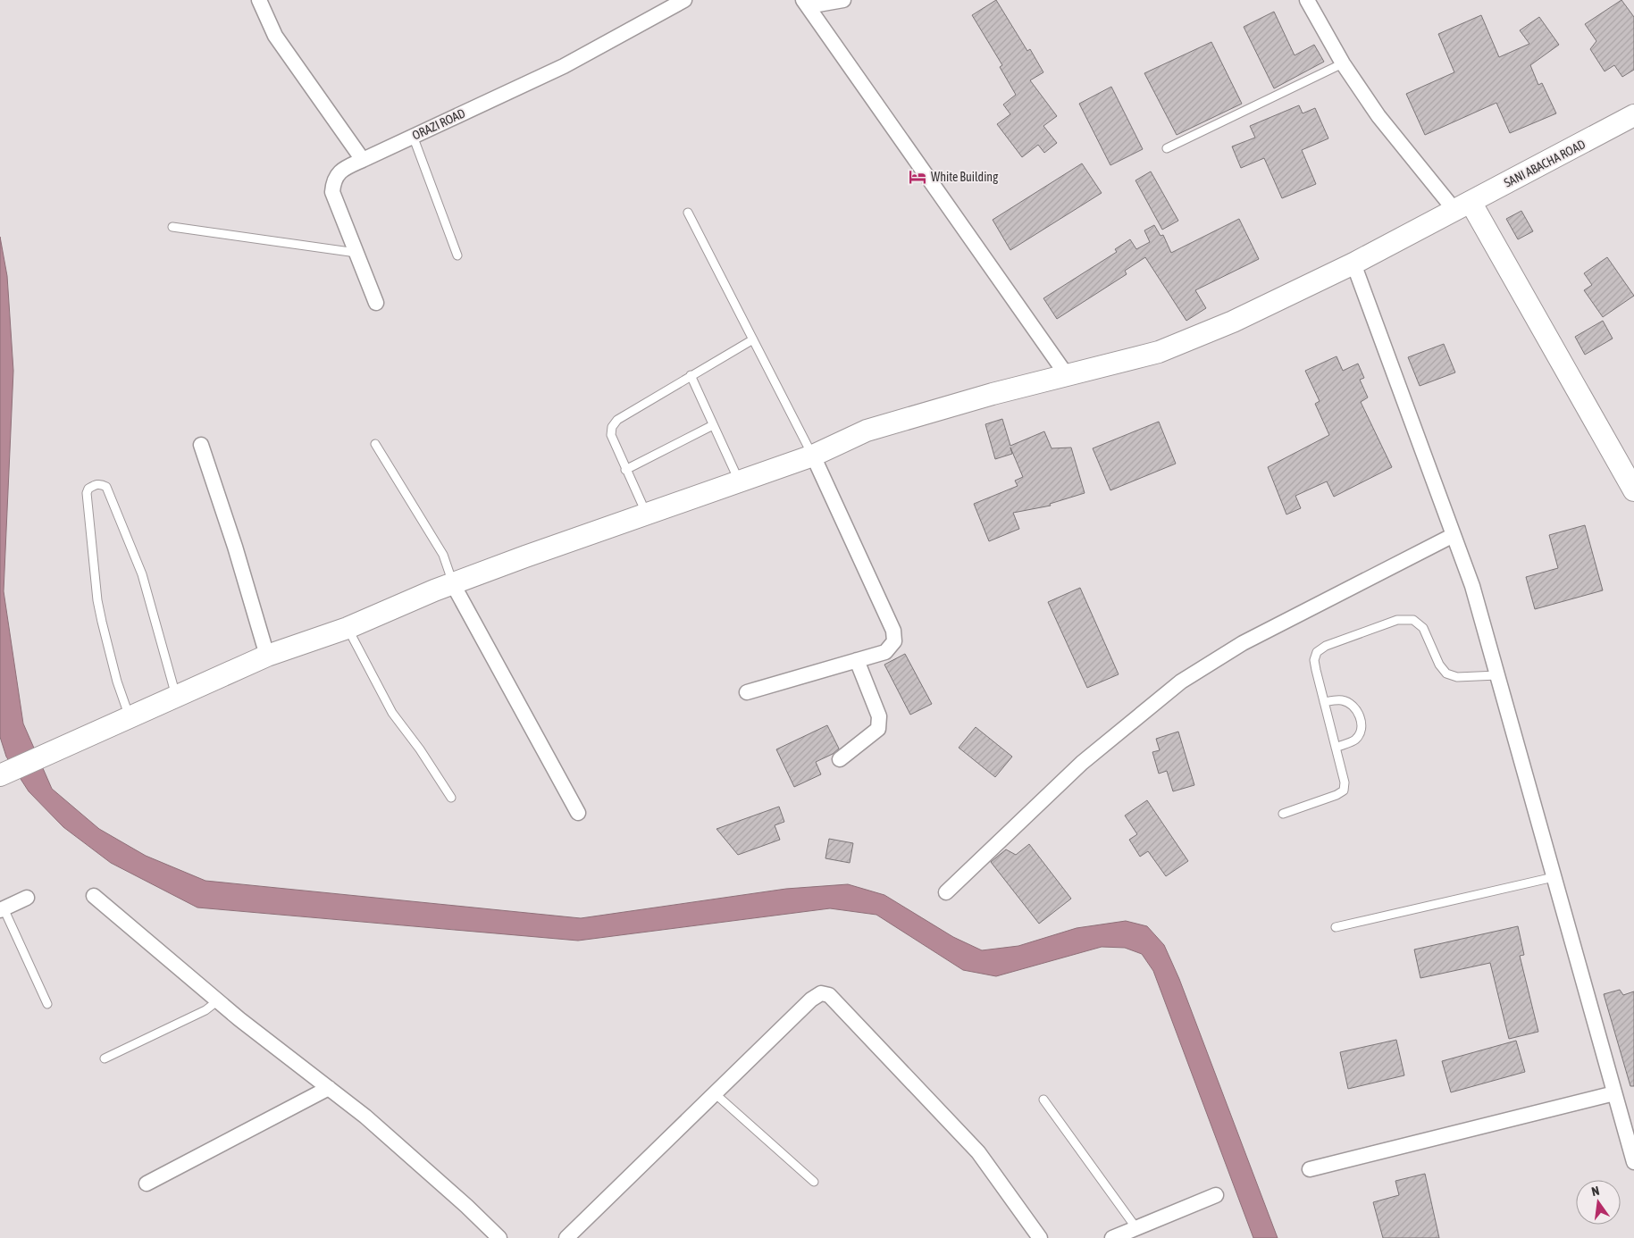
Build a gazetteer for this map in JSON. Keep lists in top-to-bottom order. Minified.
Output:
{"streets":{"street":["ORAZI ROAD","SANI ABACHA ROAD"]},"places":{"hotel":["White Building"]},"north":"top"}
